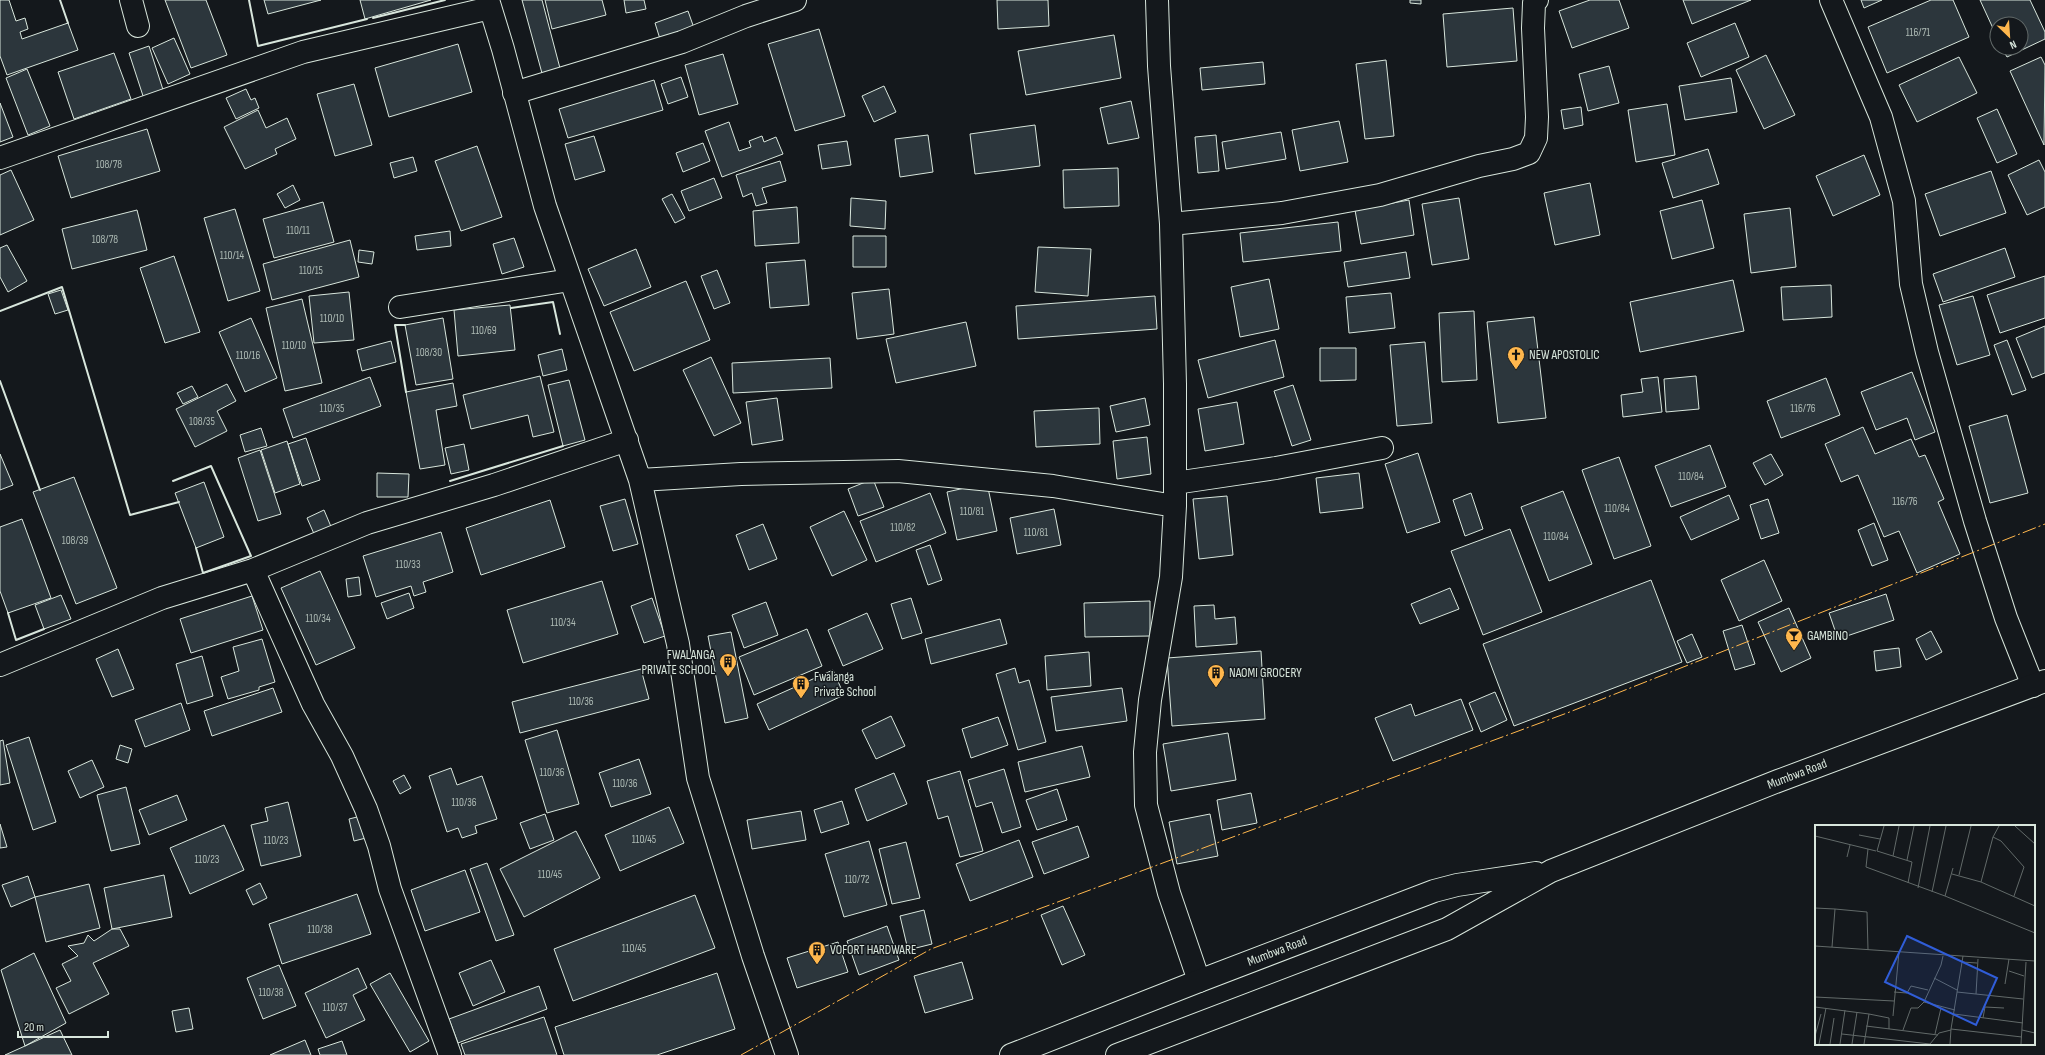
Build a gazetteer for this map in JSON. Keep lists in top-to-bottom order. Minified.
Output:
{"streets":{"street":["Mumbwa Road"]},"places":{"church":["NEW APOSTOLIC"],"bar":["GAMBINO"],"building":["FWALANGA PRIVATE SCHOOL","NAOMI GROCERY","Fwalanga Private School","VOFORT HARDWARE"]},"house_numbers":["116/71","108/78","110/11","108/78","110/14","110/15","110/10","110/69","110/10","108/30","110/16","110/35","116/76","108/35","110/84","116/76","110/84","110/81","110/82","110/81","110/84","108/39","110/33","110/34","110/34","110/36","110/36","110/36","110/36","110/45","110/23","110/23","110/45","110/72","110/38","110/45","110/38","110/37"],"scale_bar":"20 m","north":"bottom right"}
